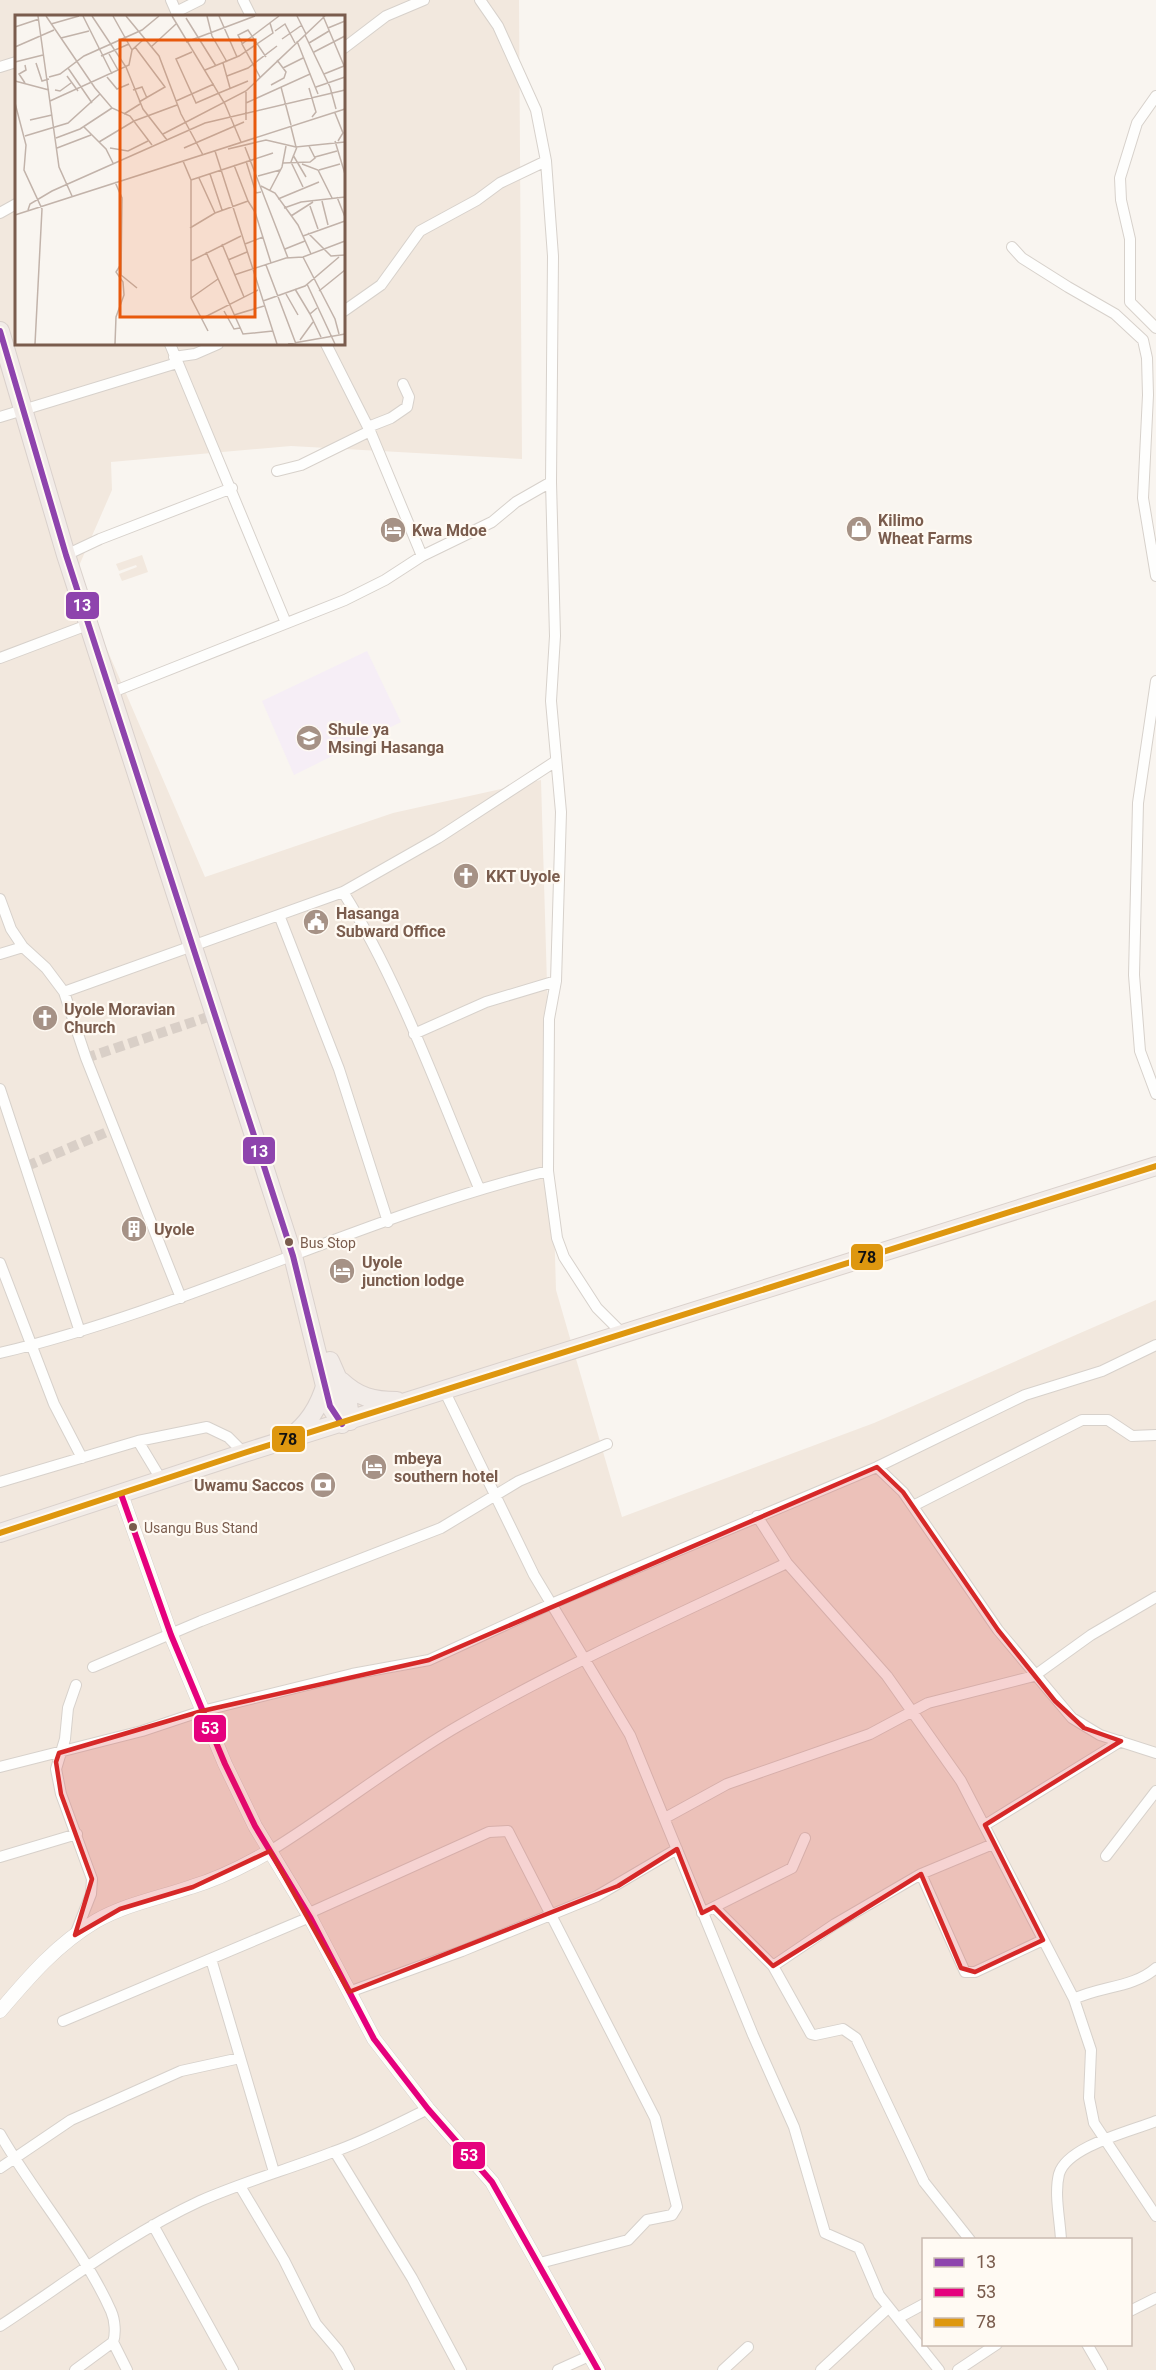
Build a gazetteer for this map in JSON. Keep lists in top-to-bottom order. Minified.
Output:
{"places":{"shop":["Kilimo Wheat Farms"],"hotel":["Kwa Mdoe","Uyole junction lodge","mbeya southern hotel"],"school or university":["Shule ya Msingi Hasanga"],"church":["KKT Uyole","Uyole Moravian Church"],"public building":["Hasanga Subward Office"],"building":["Uyole"],"other":["Bus Stop","Usangu Bus Stand"],"bank":["Uwamu Saccos"]},"lines":["transit line 13","transit line 78","transit line 53"],"legend":["13","53","78"]}
